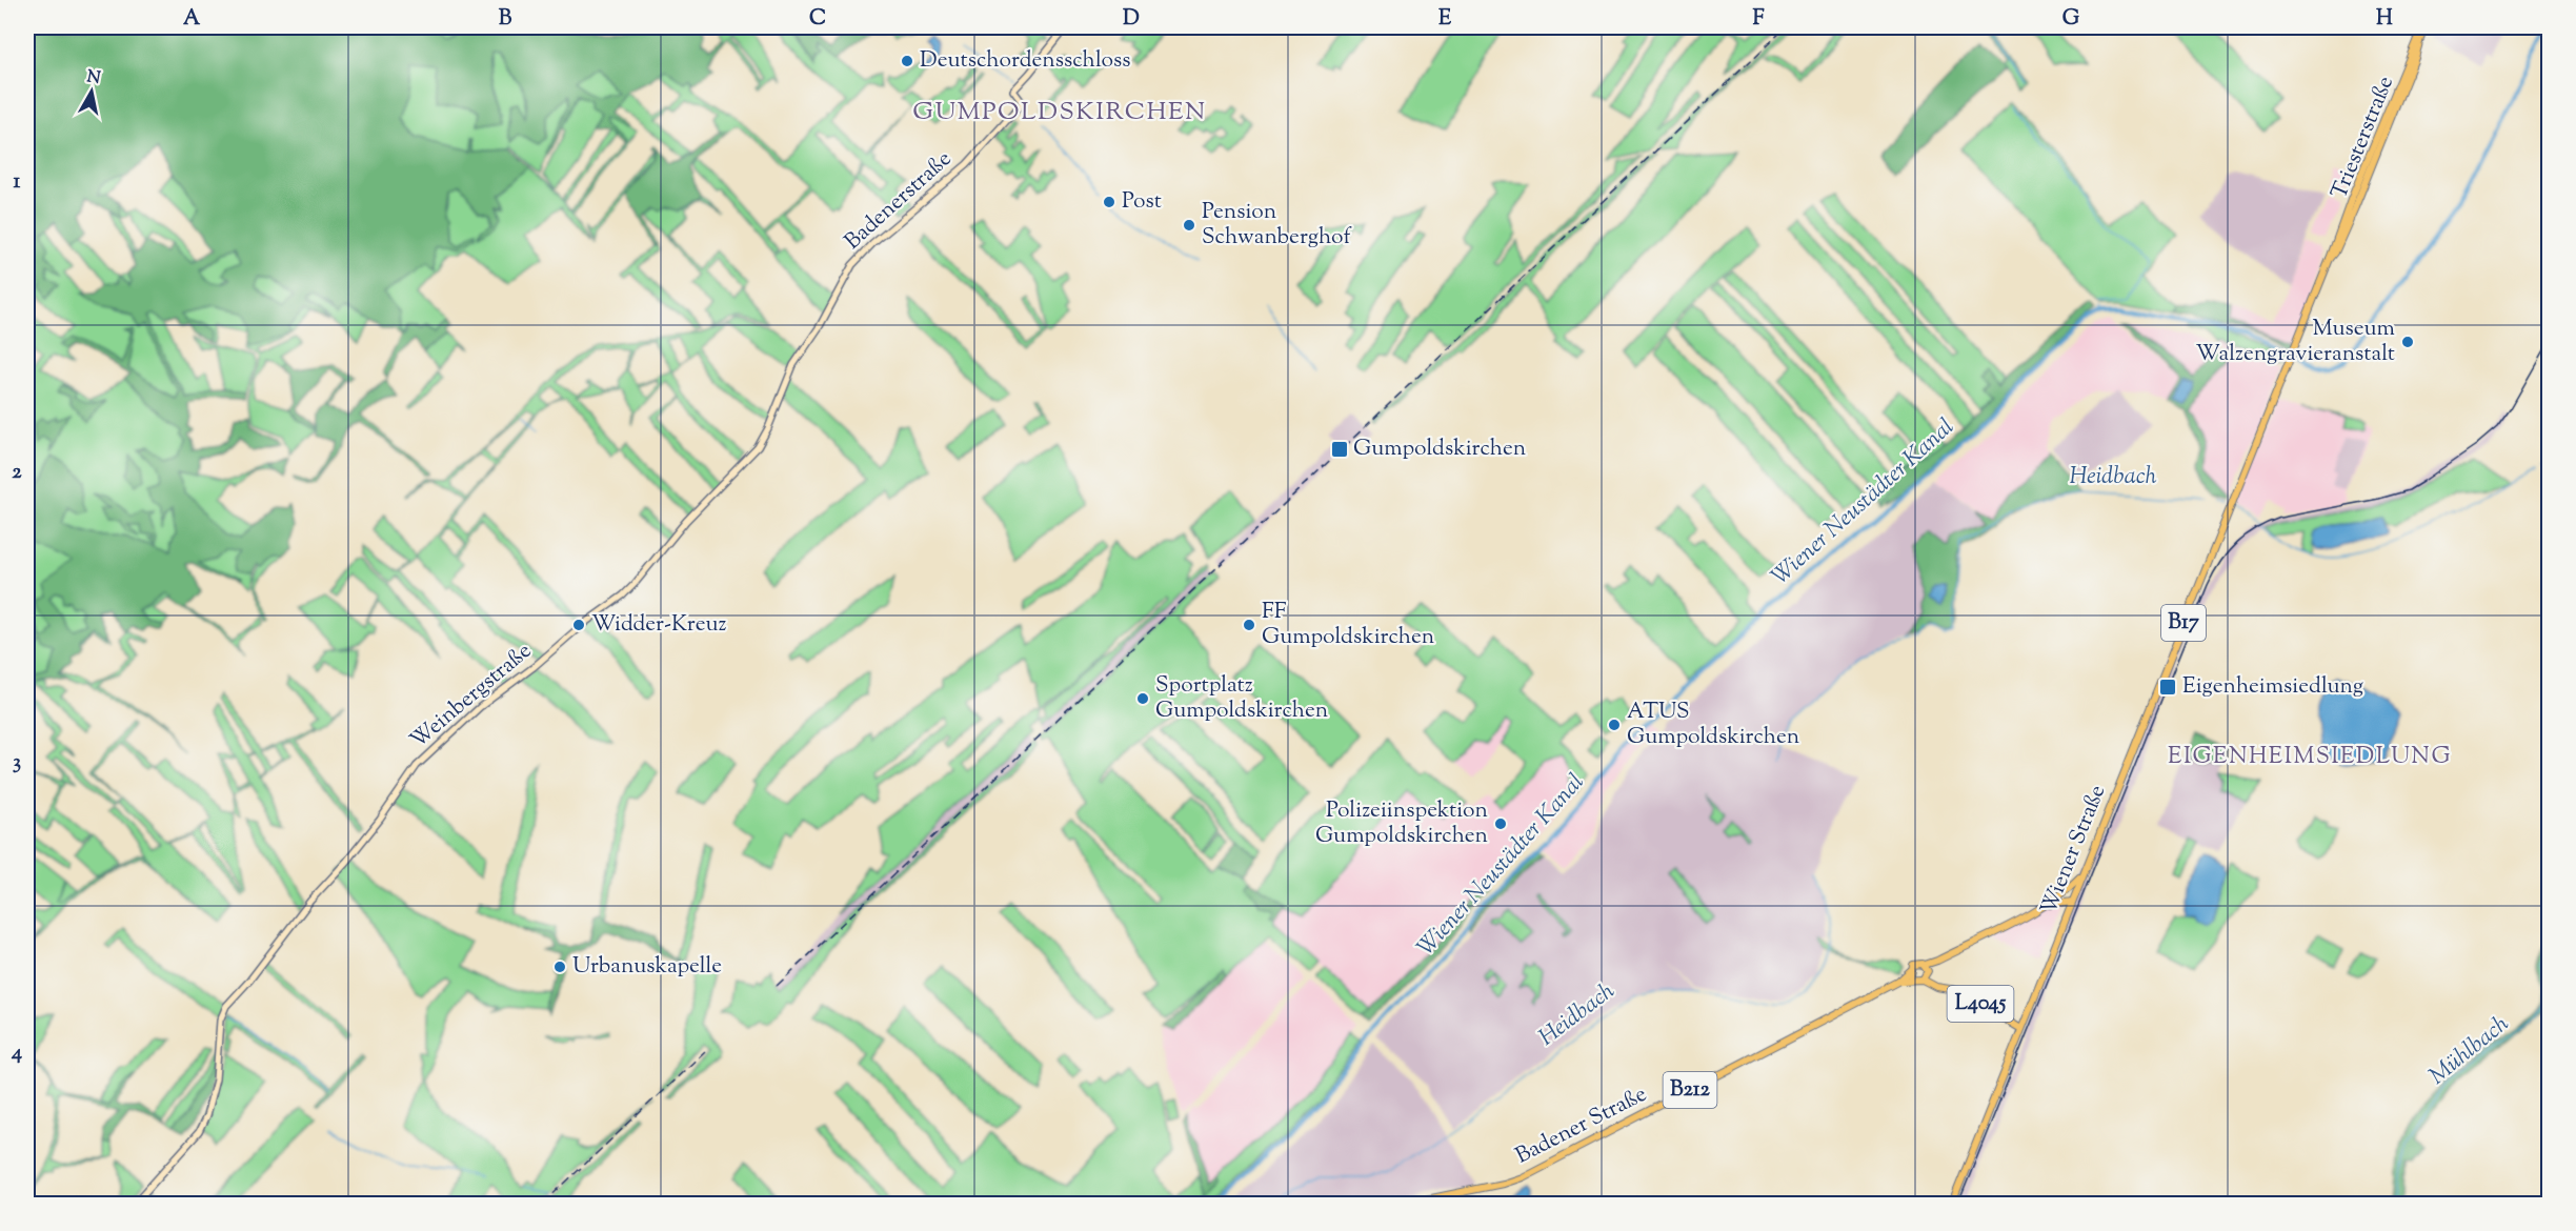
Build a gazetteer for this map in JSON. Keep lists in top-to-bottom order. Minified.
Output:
{"streets":{"main road":["Triesterstraße","Badenerstraße","B17","Weinbergstraße","Wiener Straße","L4045","B212","Badener Straße"]},"crossings":[["Triesterstraße","Wiener Straße"],["Badenerstraße","Weinbergstraße"],["Wiener Straße","L4045"],["Wiener Straße","B212"],["L4045","B212"],["B212","Badener Straße"]],"districts":["GUMPOLDSKIRCHEN","EIGENHEIMSIEDLUNG"],"water":["Heidbach","Wiener Neustädter Kanal","Mühlbach"],"places":{"other":["Deutschordensschloss","Post","Pension Schwanberghof","Museum Walzengravieranstalt","Widder-Kreuz","FF Gumpoldskirchen","Sportplatz Gumpoldskirchen","ATUS Gumpoldskirchen","Polizeiinspektion Gumpoldskirchen","Urbanuskapelle"],"transit":["Gumpoldskirchen","Eigenheimsiedlung"]},"north":"top","grid":{"columns":["A","B","C","D","E","F","G","H"],"rows":["1","2","3","4"]}}
